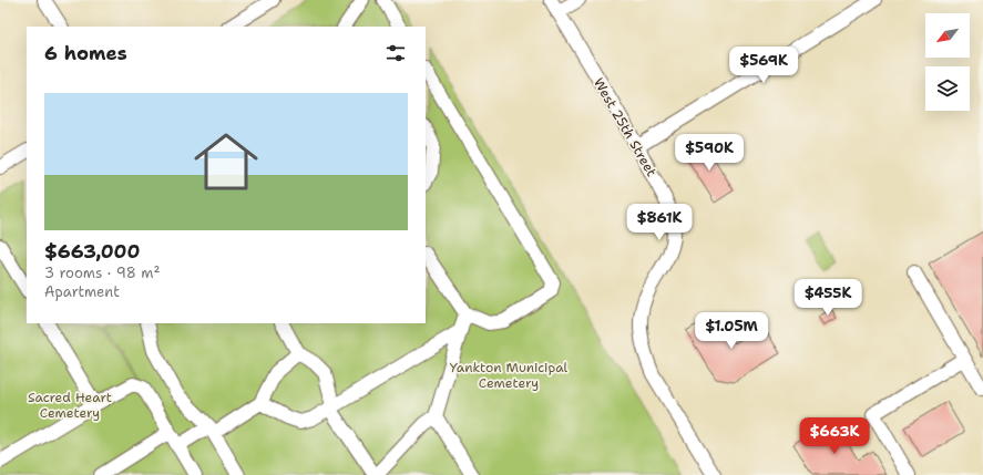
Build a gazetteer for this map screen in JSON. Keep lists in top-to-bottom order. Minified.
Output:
{"streets":{"street":["West 25th Street"]},"parks":["Yankton Municipal Cemetery","Sacred Heart Cemetery"],"north":"bottom left","page":{"heading":"6 homes","price":["$569K","$590K","$861K","$455K","$1.05M","$663K"],"list":[{"name":"$663,000","note":"3 rooms · 98 m² · Apartment"}]}}
